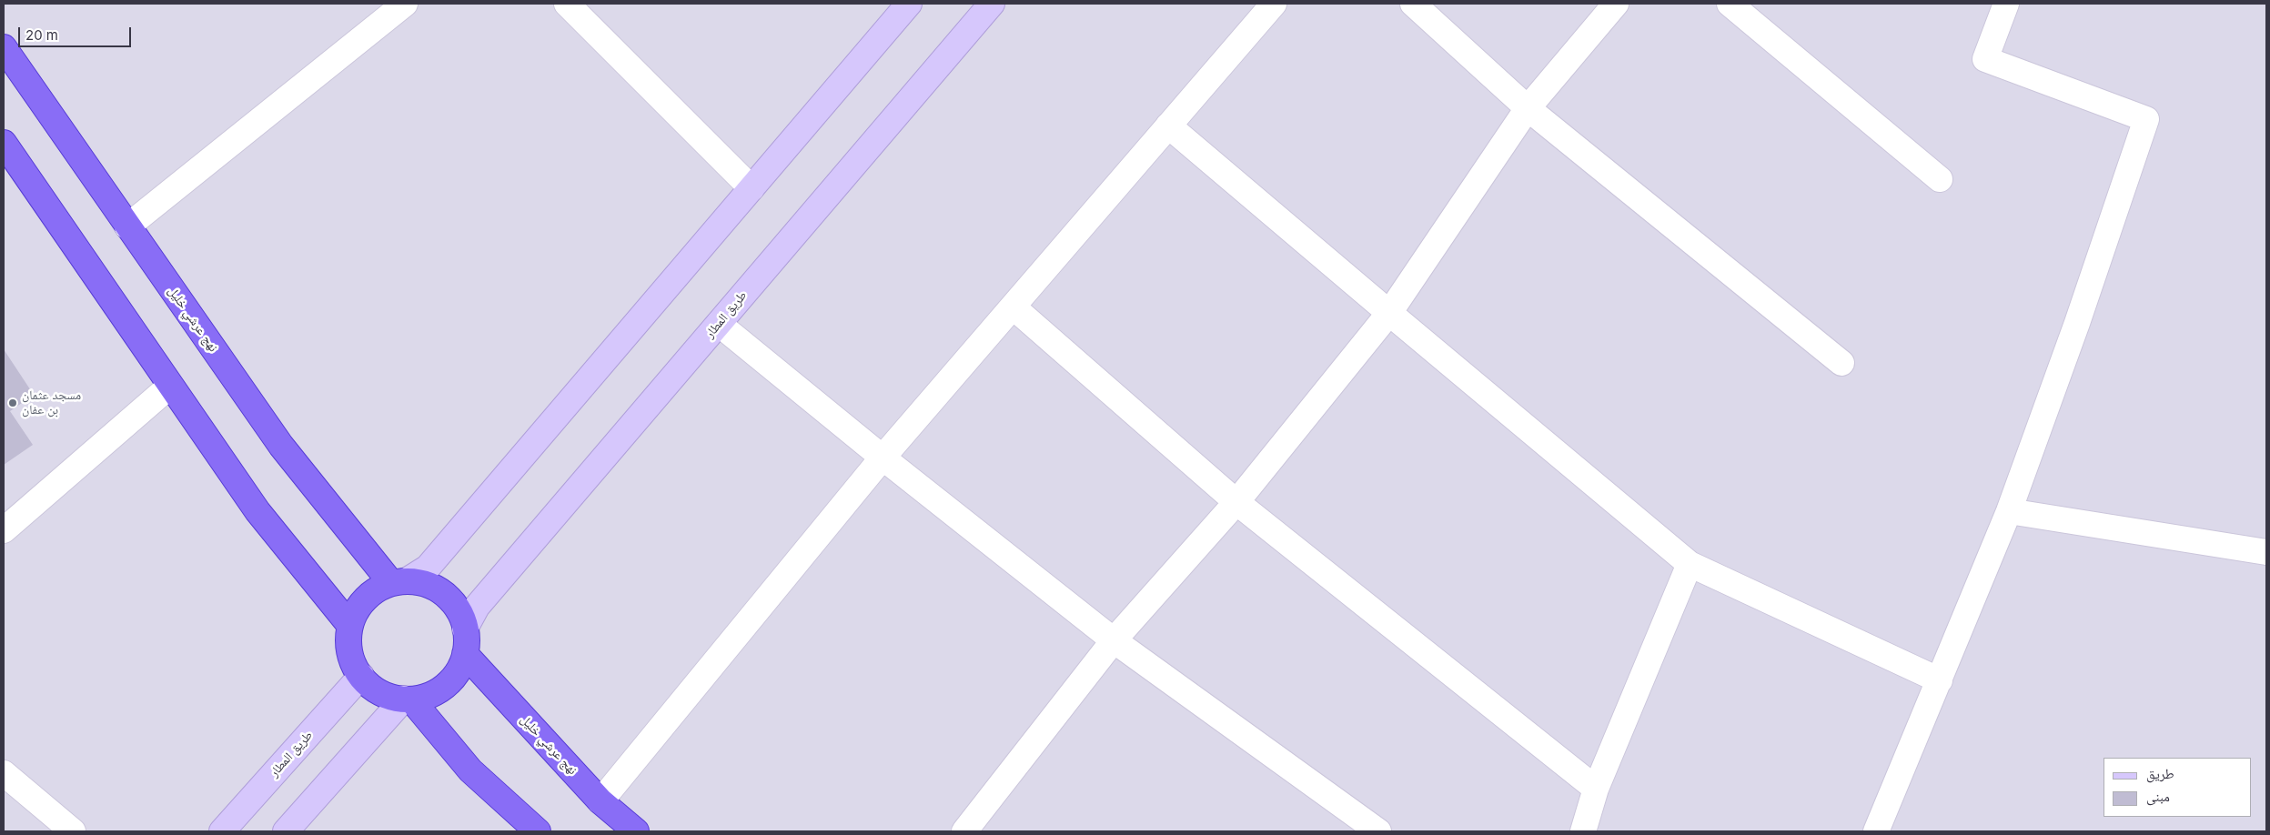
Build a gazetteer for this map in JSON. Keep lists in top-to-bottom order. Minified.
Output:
{"streets":{"highway":["نهج عرشي خليل"],"main road":["طريق المطار"]},"crossings":[["طريق المطار","نهج عرشي خليل"]],"places":["مسجد عثمان بن عفان"],"legend":["طريق","مبنى"],"scale_bar":"20 m"}
